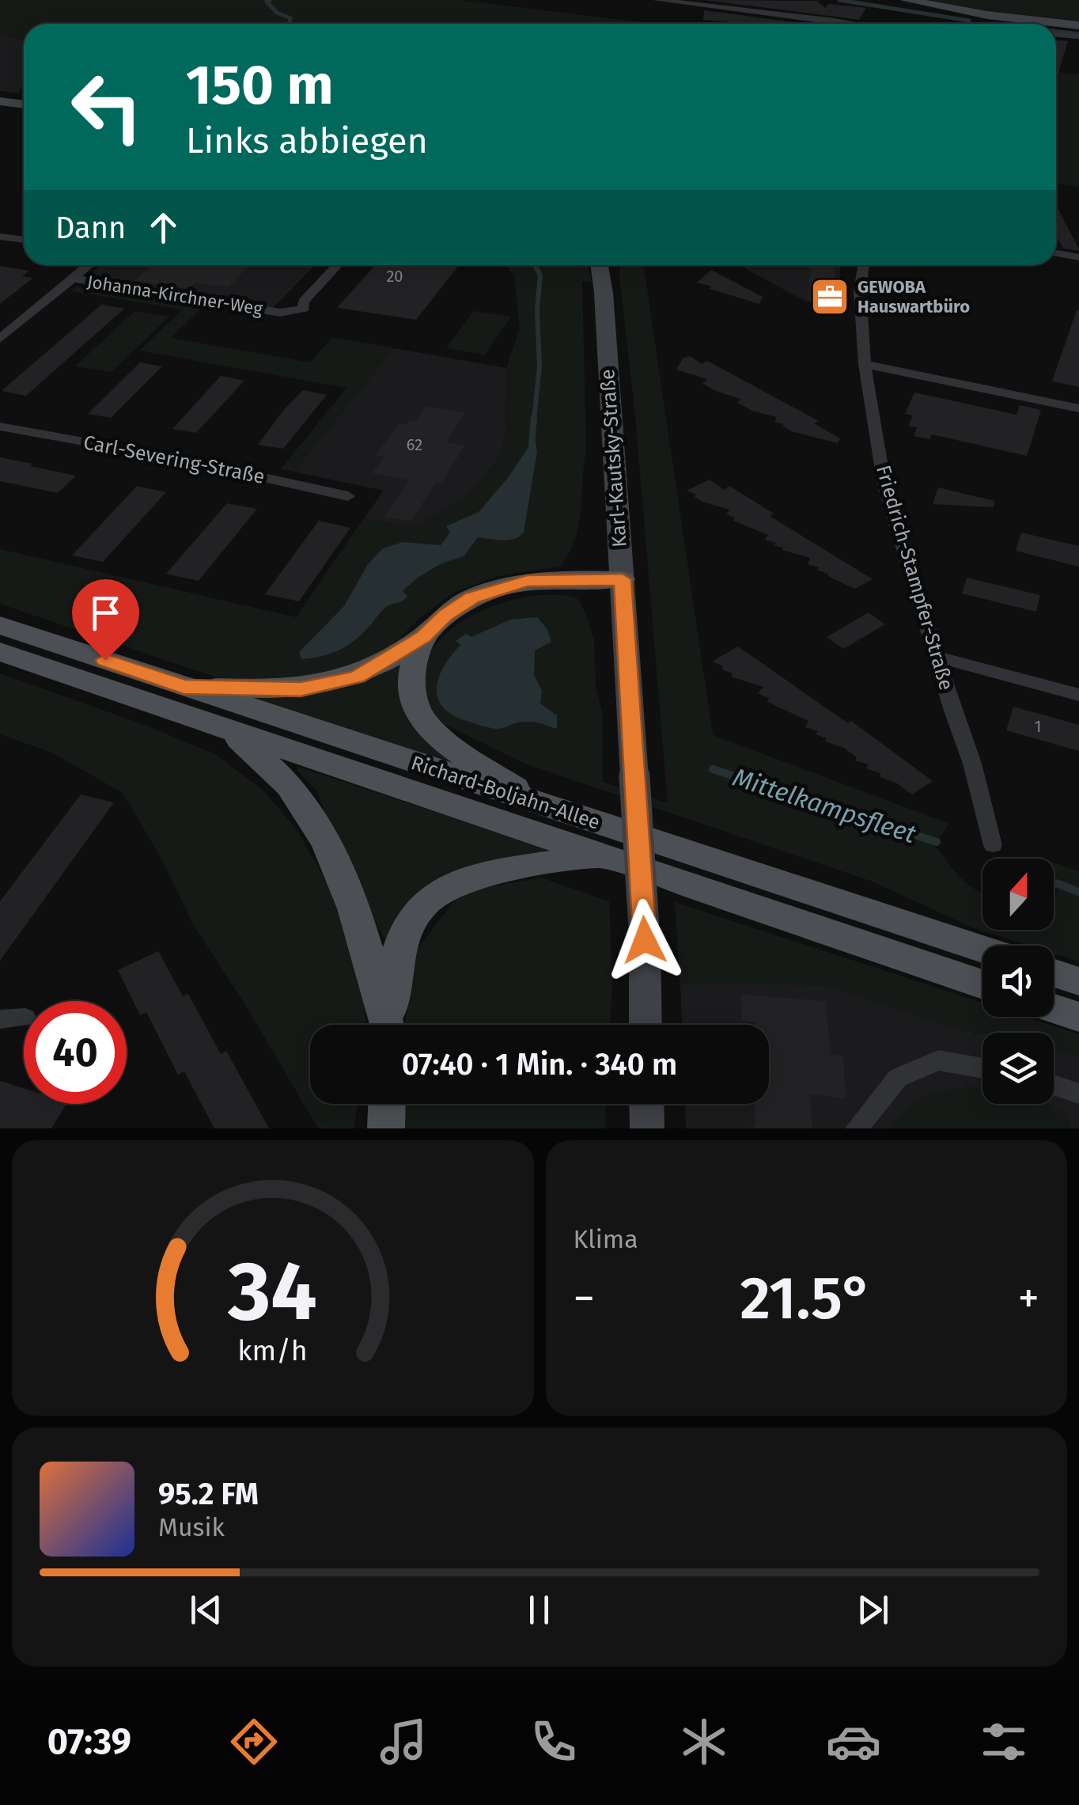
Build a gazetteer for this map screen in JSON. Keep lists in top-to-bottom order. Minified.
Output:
{"streets":{"main road":["Richard-Boljahn-Allee"],"street":["Johanna-Kirchner-Weg","Karl-Kautsky-Straße","Carl-Severing-Straße","Friedrich-Stampfer-Straße"]},"water":["Mittelkampsfleet"],"places":{"office":["GEWOBA Hauswartbüro"]},"house_numbers":["20","62","1"],"north":"top","page":{"turn":["150 m","Links abbiegen"],"then":"Dann","limit":"40","trip":"07:40 · 1 Min. · 340 m","tile":"Klima","heat":["−","21.5°","+"],"song":["95.2 FM","Musik"],"tabs":"07:39","gauge":["34","km/h"]}}
